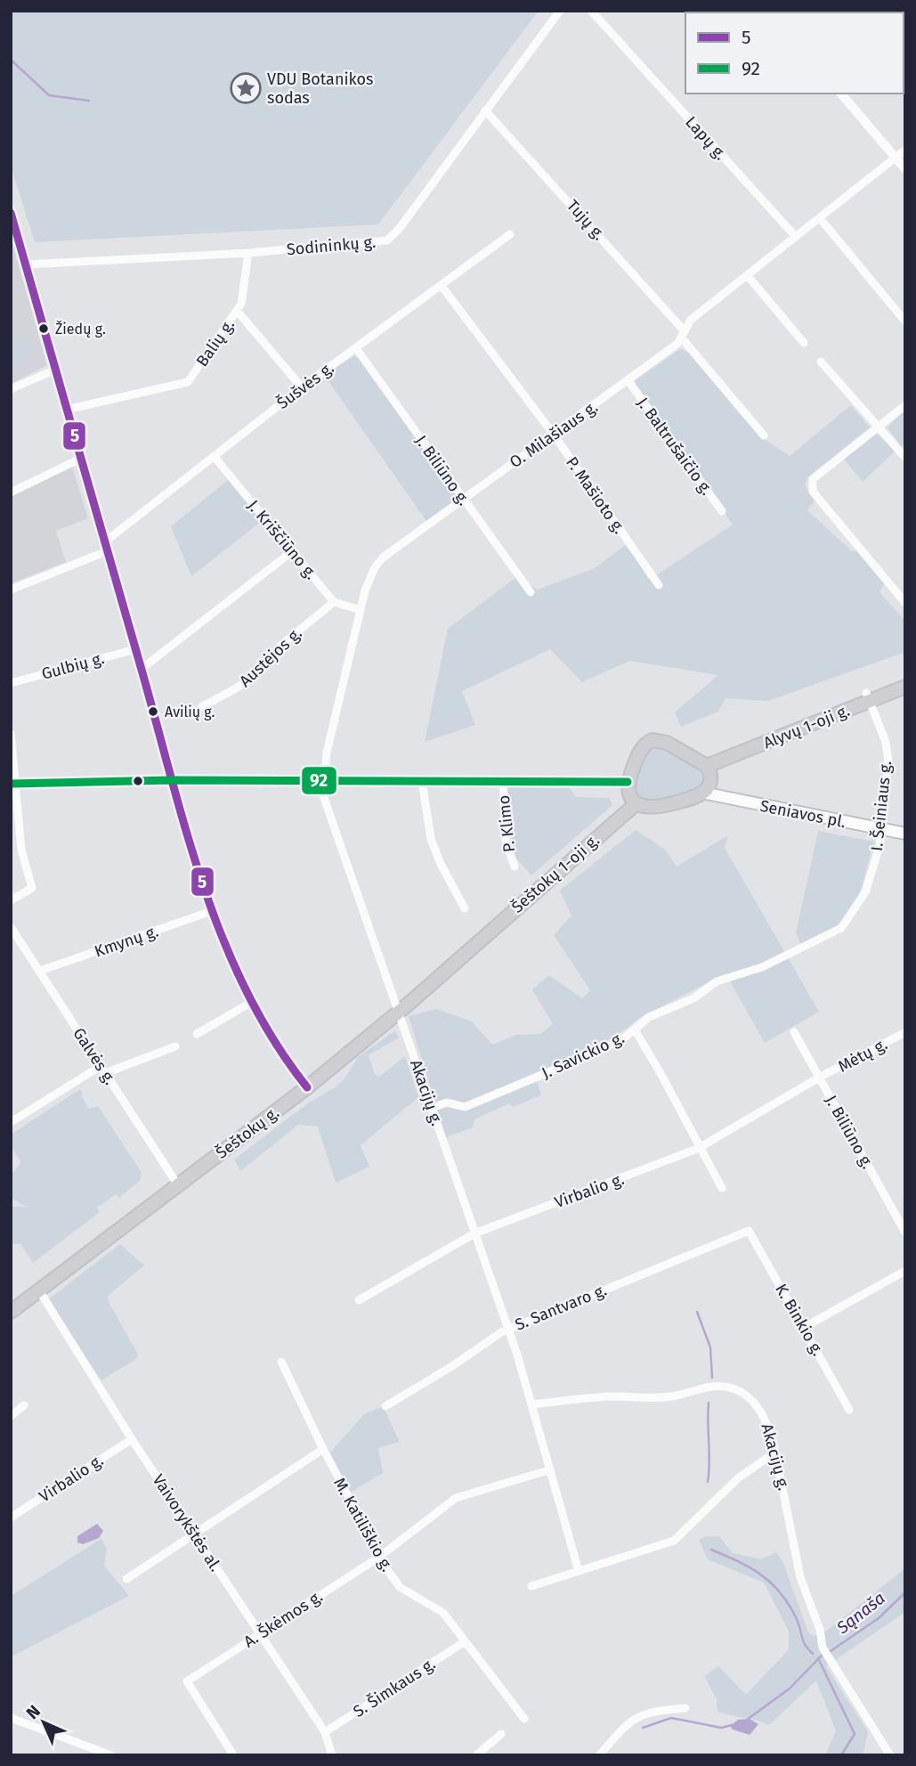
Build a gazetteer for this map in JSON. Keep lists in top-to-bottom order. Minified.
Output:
{"streets":{"main road":["Alyvų 1-oji g.","Seniavos pl.","Šeštokų 1-oji g.","Šeštokų g."],"street":["Lapų g.","Tujų g.","Sodininkų g.","Balių g.","Šušvės g.","O. Milašiaus g.","J. Baltrušaičio g.","J. Biliūno g.","P. Mašioto g.","J. Kriščiūno g.","Austėjos g.","Gulbių g.","I. Šeiniaus g.","P. Klimo","Kmynų g.","J. Savickio g.","Mėtų g.","Galvės g.","Akacijų g.","Virbalio g.","S. Santvaro g.","K. Binkio g.","Vaivorykštės al.","M. Katiliškio g.","A. Škėmos g.","S. Šimkaus g."]},"crossings":[["Lapų g.","O. Milašiaus g."],["Tujų g.","Sodininkų g."],["Tujų g.","O. Milašiaus g."],["Sodininkų g.","Balių g."],["Šušvės g.","J. Biliūno g."],["Šušvės g.","P. Mašioto g."],["Šušvės g.","J. Kriščiūno g."],["O. Milašiaus g.","J. Baltrušaičio g."],["O. Milašiaus g.","J. Biliūno g."],["O. Milašiaus g.","P. Mašioto g."],["O. Milašiaus g.","Akacijų g."],["J. Biliūno g.","Mėtų g."],["J. Biliūno g.","Virbalio g."],["J. Kriščiūno g.","Austėjos g."],["Alyvų 1-oji g.","I. Šeiniaus g."],["Alyvų 1-oji g.","Seniavos pl."],["Alyvų 1-oji g.","Šeštokų 1-oji g."],["I. Šeiniaus g.","Seniavos pl."],["I. Šeiniaus g.","J. Savickio g."],["Seniavos pl.","Šeštokų 1-oji g."],["Šeštokų 1-oji g.","Šeštokų g."],["Kmynų g.","Galvės g."],["J. Savickio g.","Akacijų g."],["Mėtų g.","Virbalio g."],["Galvės g.","Šeštokų g."],["Akacijų g.","Šeštokų g."],["Akacijų g.","Virbalio g."],["Akacijų g.","S. Santvaro g."],["Šeštokų g.","Vaivorykštės al."],["Virbalio g.","Vaivorykštės al."],["S. Santvaro g.","K. Binkio g."],["Vaivorykštės al.","A. Škėmos g."],["Vaivorykštės al.","S. Šimkaus g."],["M. Katiliškio g.","A. Škėmos g."],["M. Katiliškio g.","S. Šimkaus g."]],"water":["Sąnaša"],"places":{"place":["VDU Botanikos sodas"],"other":["Žiedų g.","Avilių g."]},"lines":["transit line 5","transit line 92"],"legend":["5","92"],"north":"top left"}
